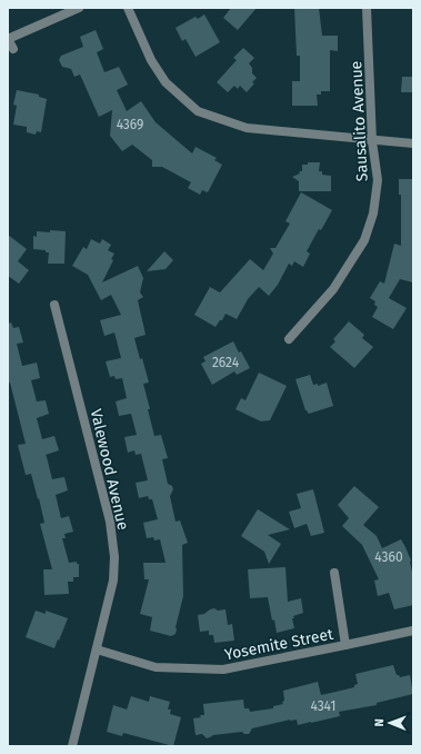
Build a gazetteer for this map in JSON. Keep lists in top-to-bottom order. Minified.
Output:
{"streets":{"street":["Sausalito Avenue","Valewood Avenue","Yosemite Street"]},"crossings":[["Valewood Avenue","Yosemite Street"]],"house_numbers":["4369","2624","4360","4341"],"north":"left"}
